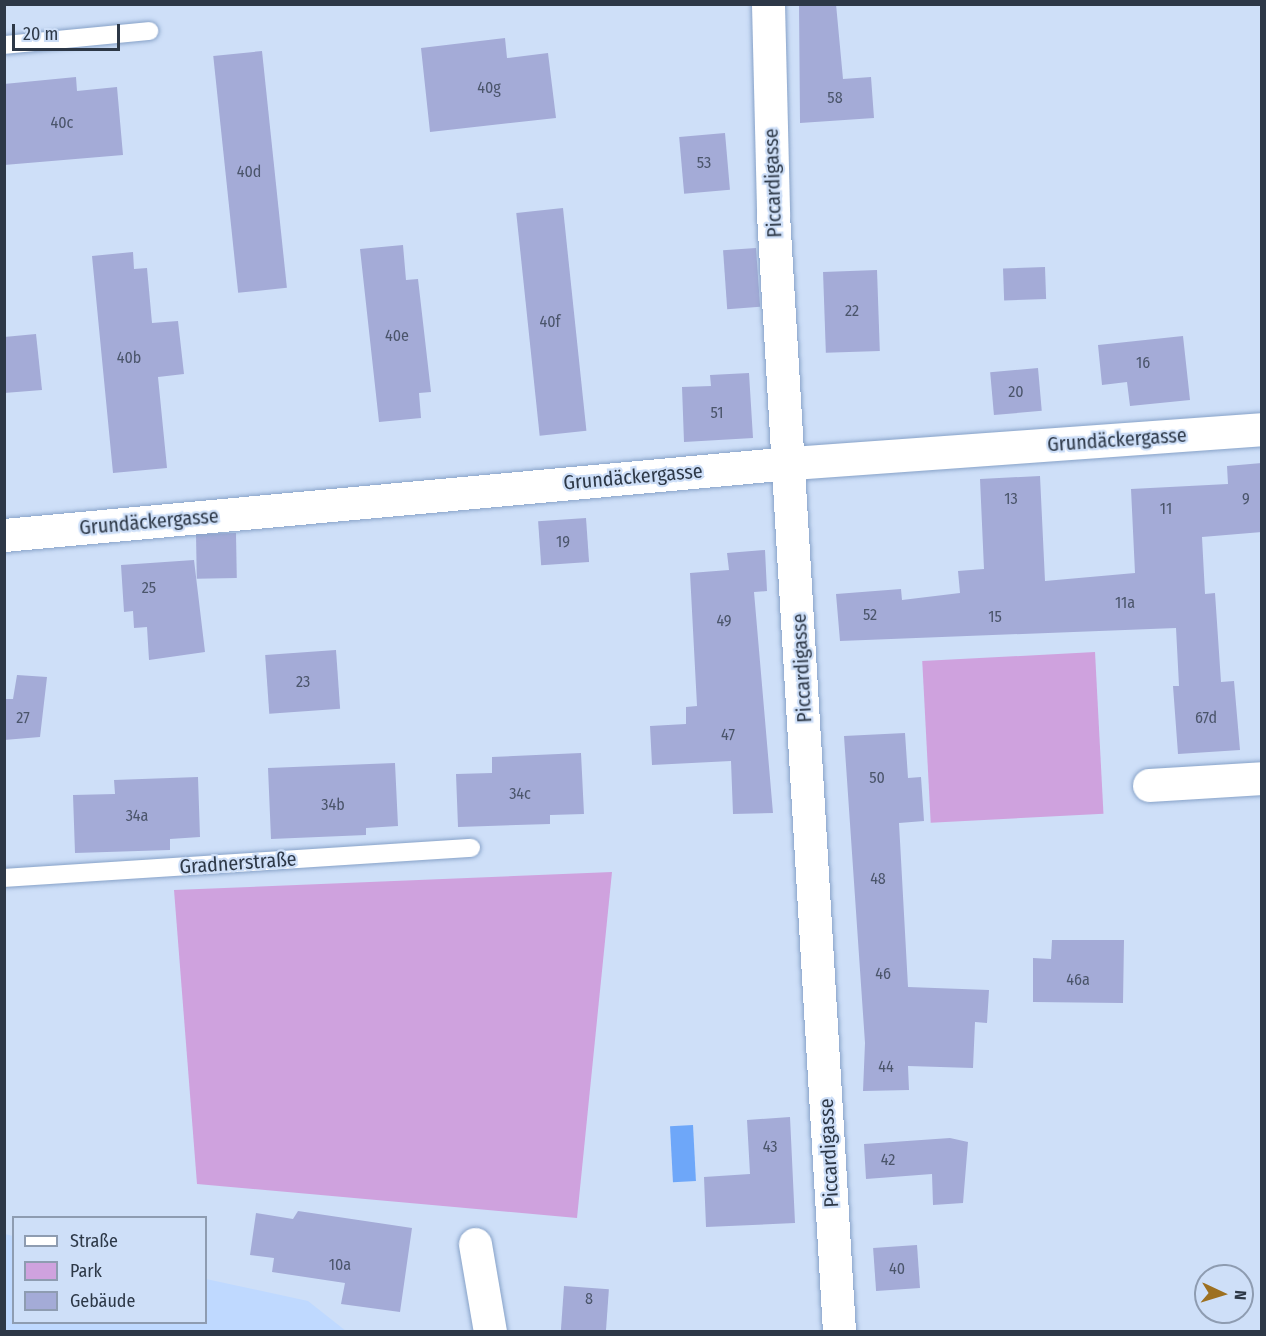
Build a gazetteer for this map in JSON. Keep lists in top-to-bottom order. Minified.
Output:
{"streets":{"street":["Piccardigasse","Grundäckergasse"],"lane":["Gradnerstraße"]},"crossings":[["Piccardigasse","Grundäckergasse"]],"house_numbers":["40g","58","40c","53","40d","22","40f","40e","40b","16","20","51","13","9","11","19","25","11a","52","15","49","23","27","67d","47","50","34c","34b","34a","48","46","46a","44","43","42","10a","40","8"],"legend":["Straße","Park","Gebäude"],"scale_bar":"20 m","north":"right"}
